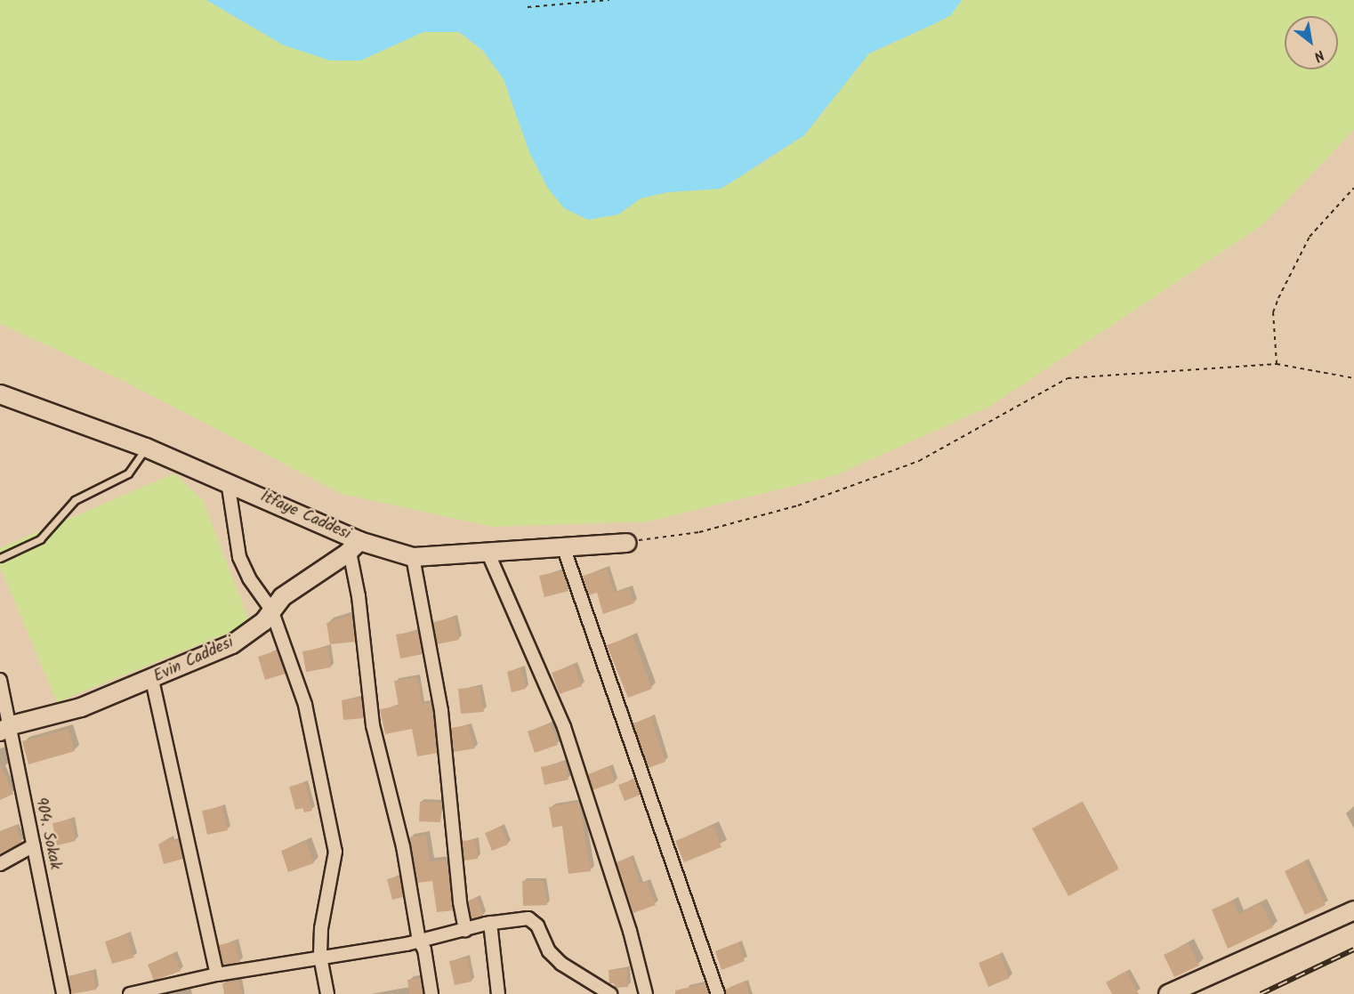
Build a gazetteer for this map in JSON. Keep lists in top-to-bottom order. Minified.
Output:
{"streets":{"street":["İtfaye Caddesi","Evin Caddesi","904. Sokak"]},"crossings":[["İtfaye Caddesi","Evin Caddesi"],["Evin Caddesi","904. Sokak"]],"north":"bottom right"}
